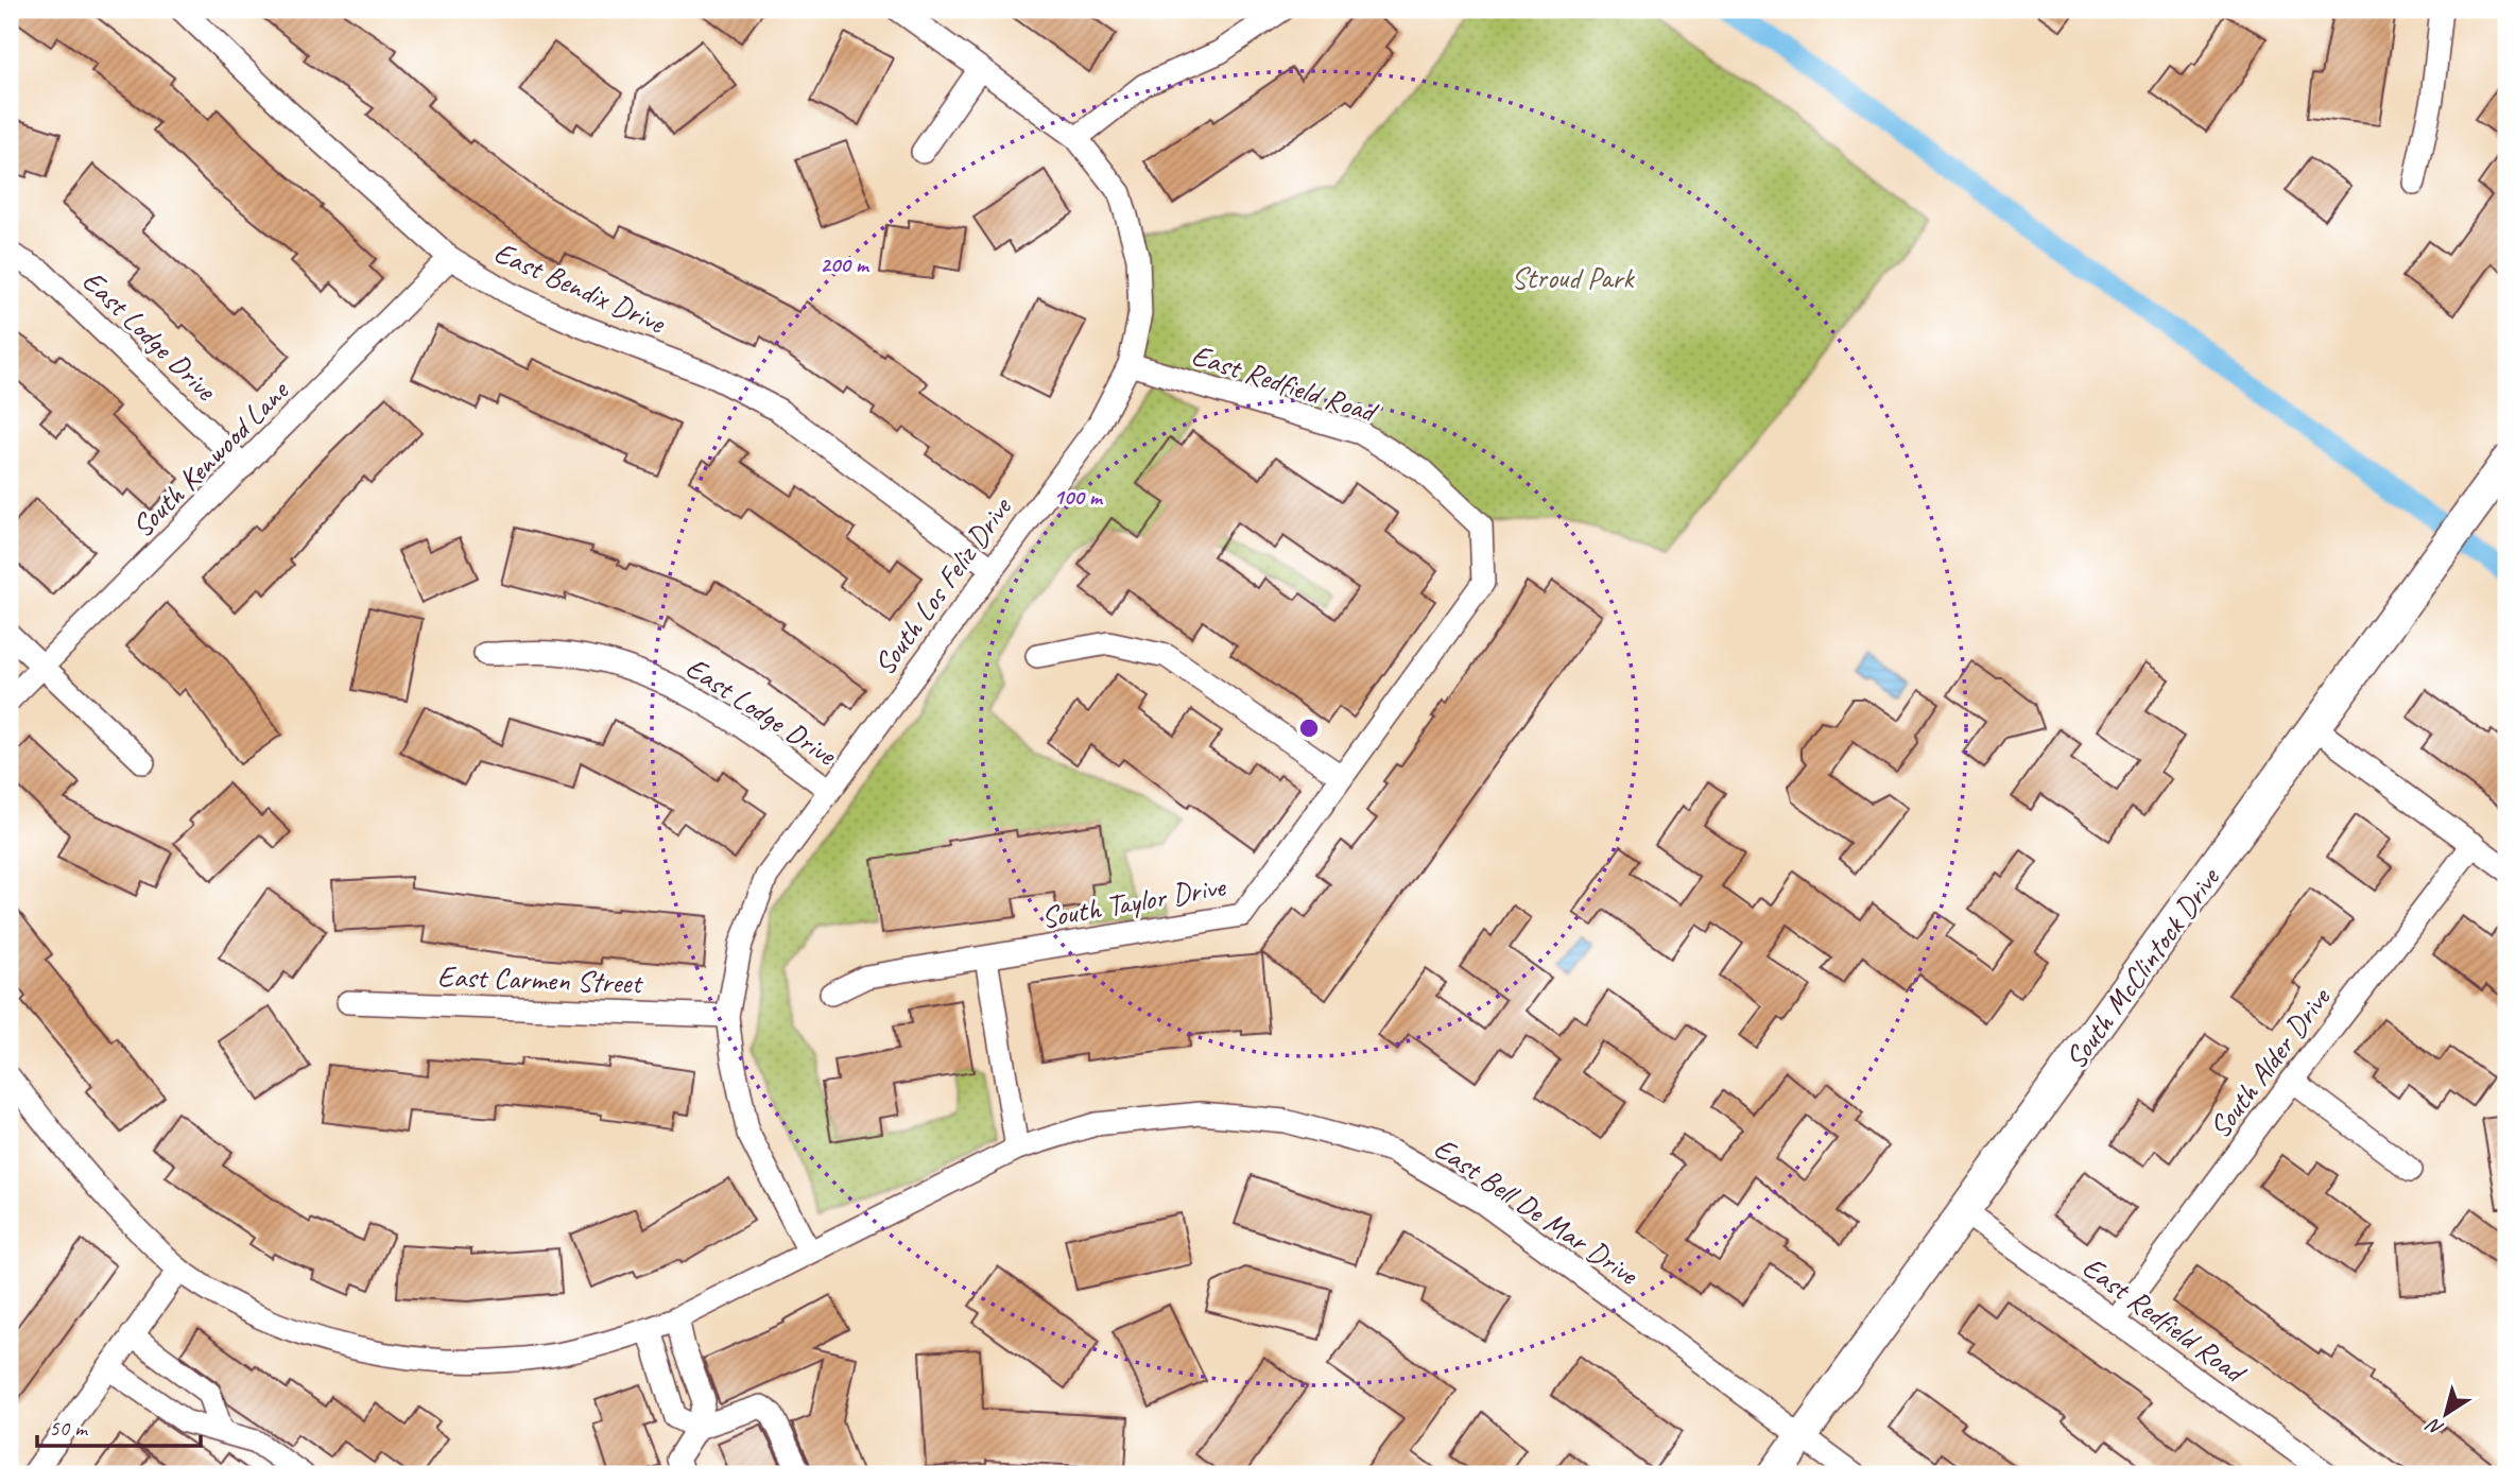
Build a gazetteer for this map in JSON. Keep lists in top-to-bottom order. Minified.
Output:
{"streets":{"main road":["South McClintock Drive"],"street":["East Bendix Drive","East Lodge Drive","East Redfield Road","South Kenwood Lane","South Los Feliz Drive","South Taylor Drive","East Carmen Street","South Alder Drive","East Bell De Mar Drive"]},"crossings":[["East Bendix Drive","South Kenwood Lane"],["East Bendix Drive","South Los Feliz Drive"],["East Lodge Drive","South Kenwood Lane"],["East Lodge Drive","South Los Feliz Drive"],["East Redfield Road","South Los Feliz Drive"],["East Redfield Road","South Taylor Drive"],["East Redfield Road","South McClintock Drive"],["East Redfield Road","South Alder Drive"],["South Los Feliz Drive","East Carmen Street"],["South Los Feliz Drive","East Bell De Mar Drive"],["South McClintock Drive","East Bell De Mar Drive"]],"parks":["Stroud Park"],"scale_bar":"50 m","north":"bottom left","rings":["200 m","100 m"]}
